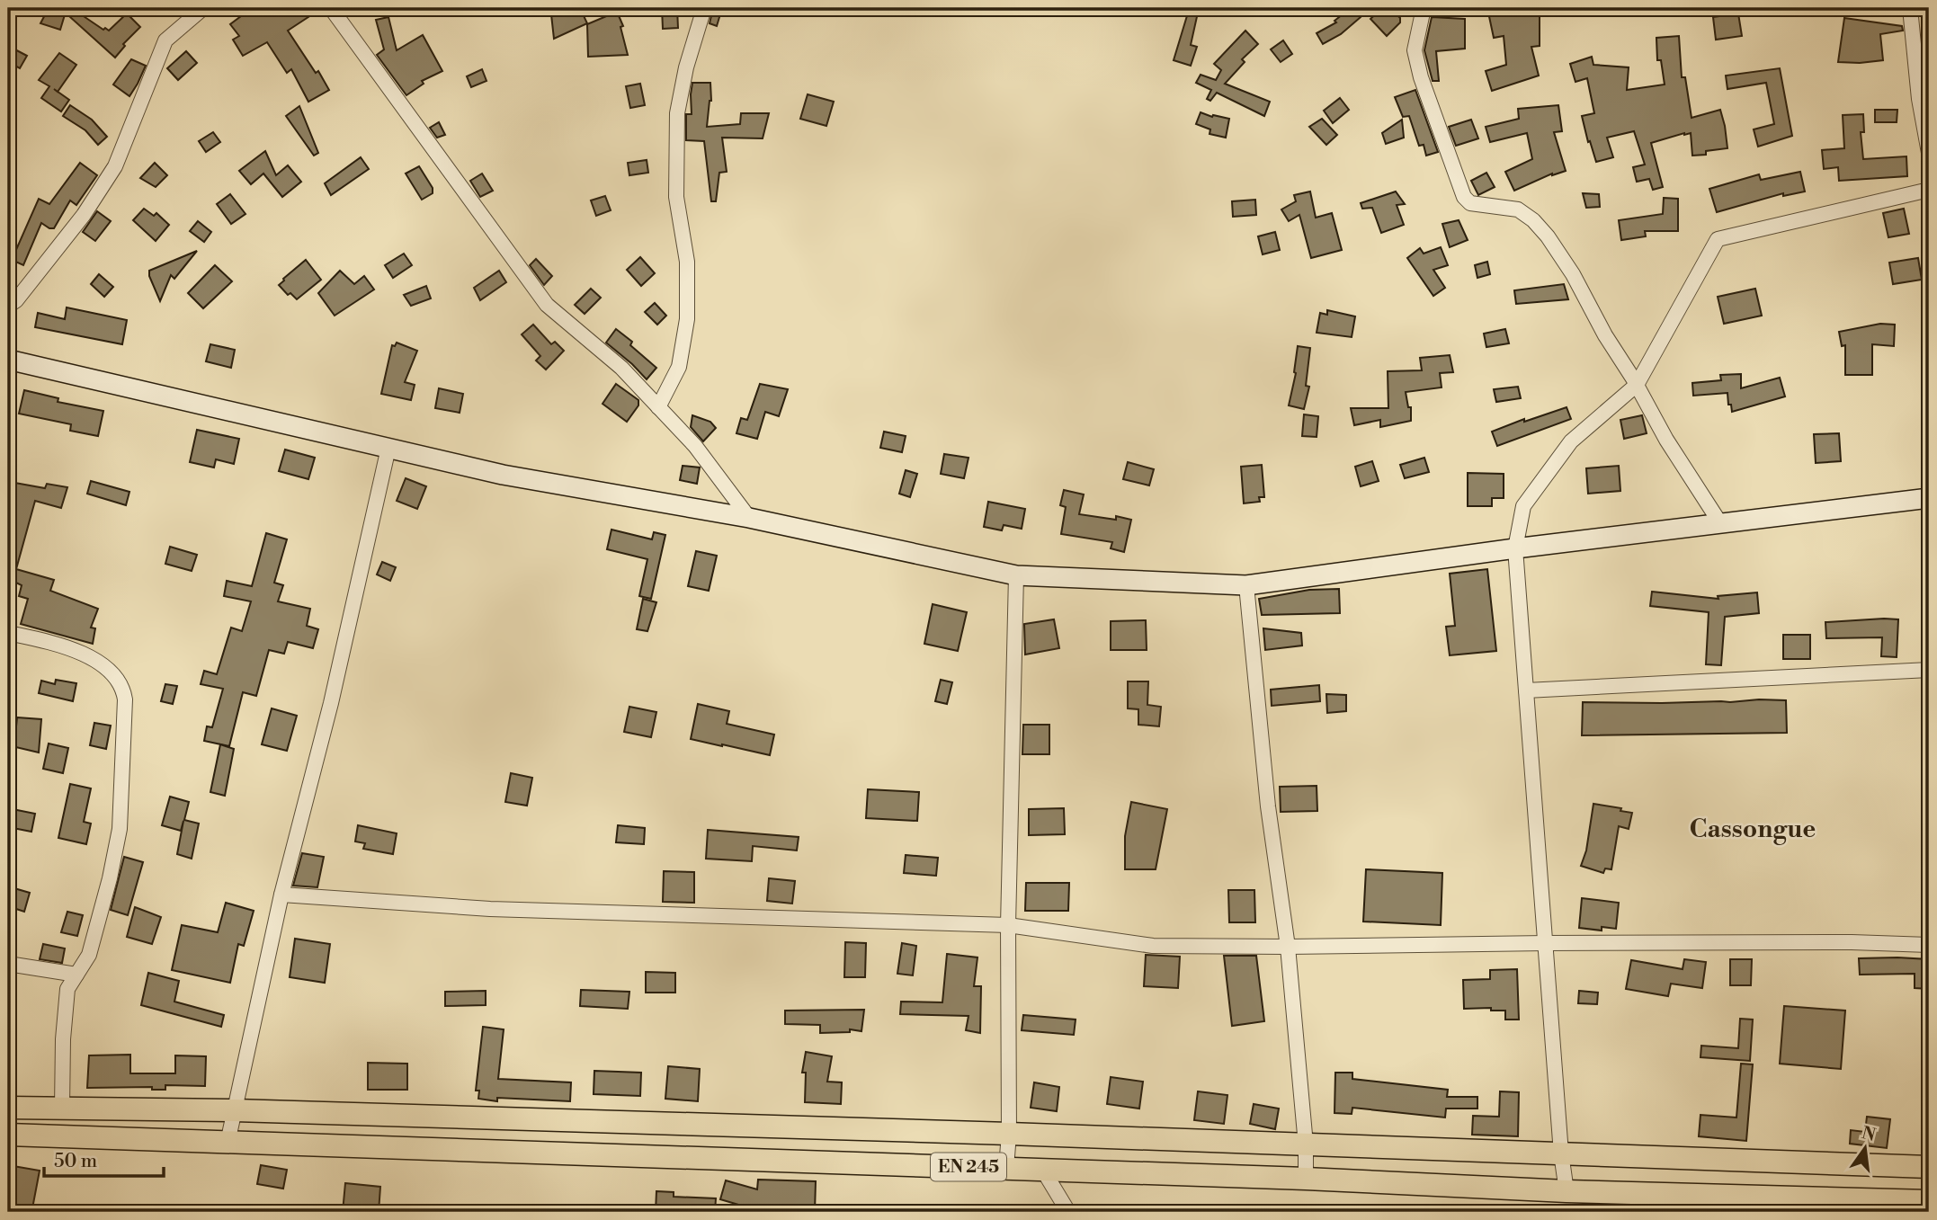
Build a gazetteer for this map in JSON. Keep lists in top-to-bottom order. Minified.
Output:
{"streets":{"main road":["EN 245"]},"districts":["Cassongue"],"scale_bar":"50 m","north":"top"}
